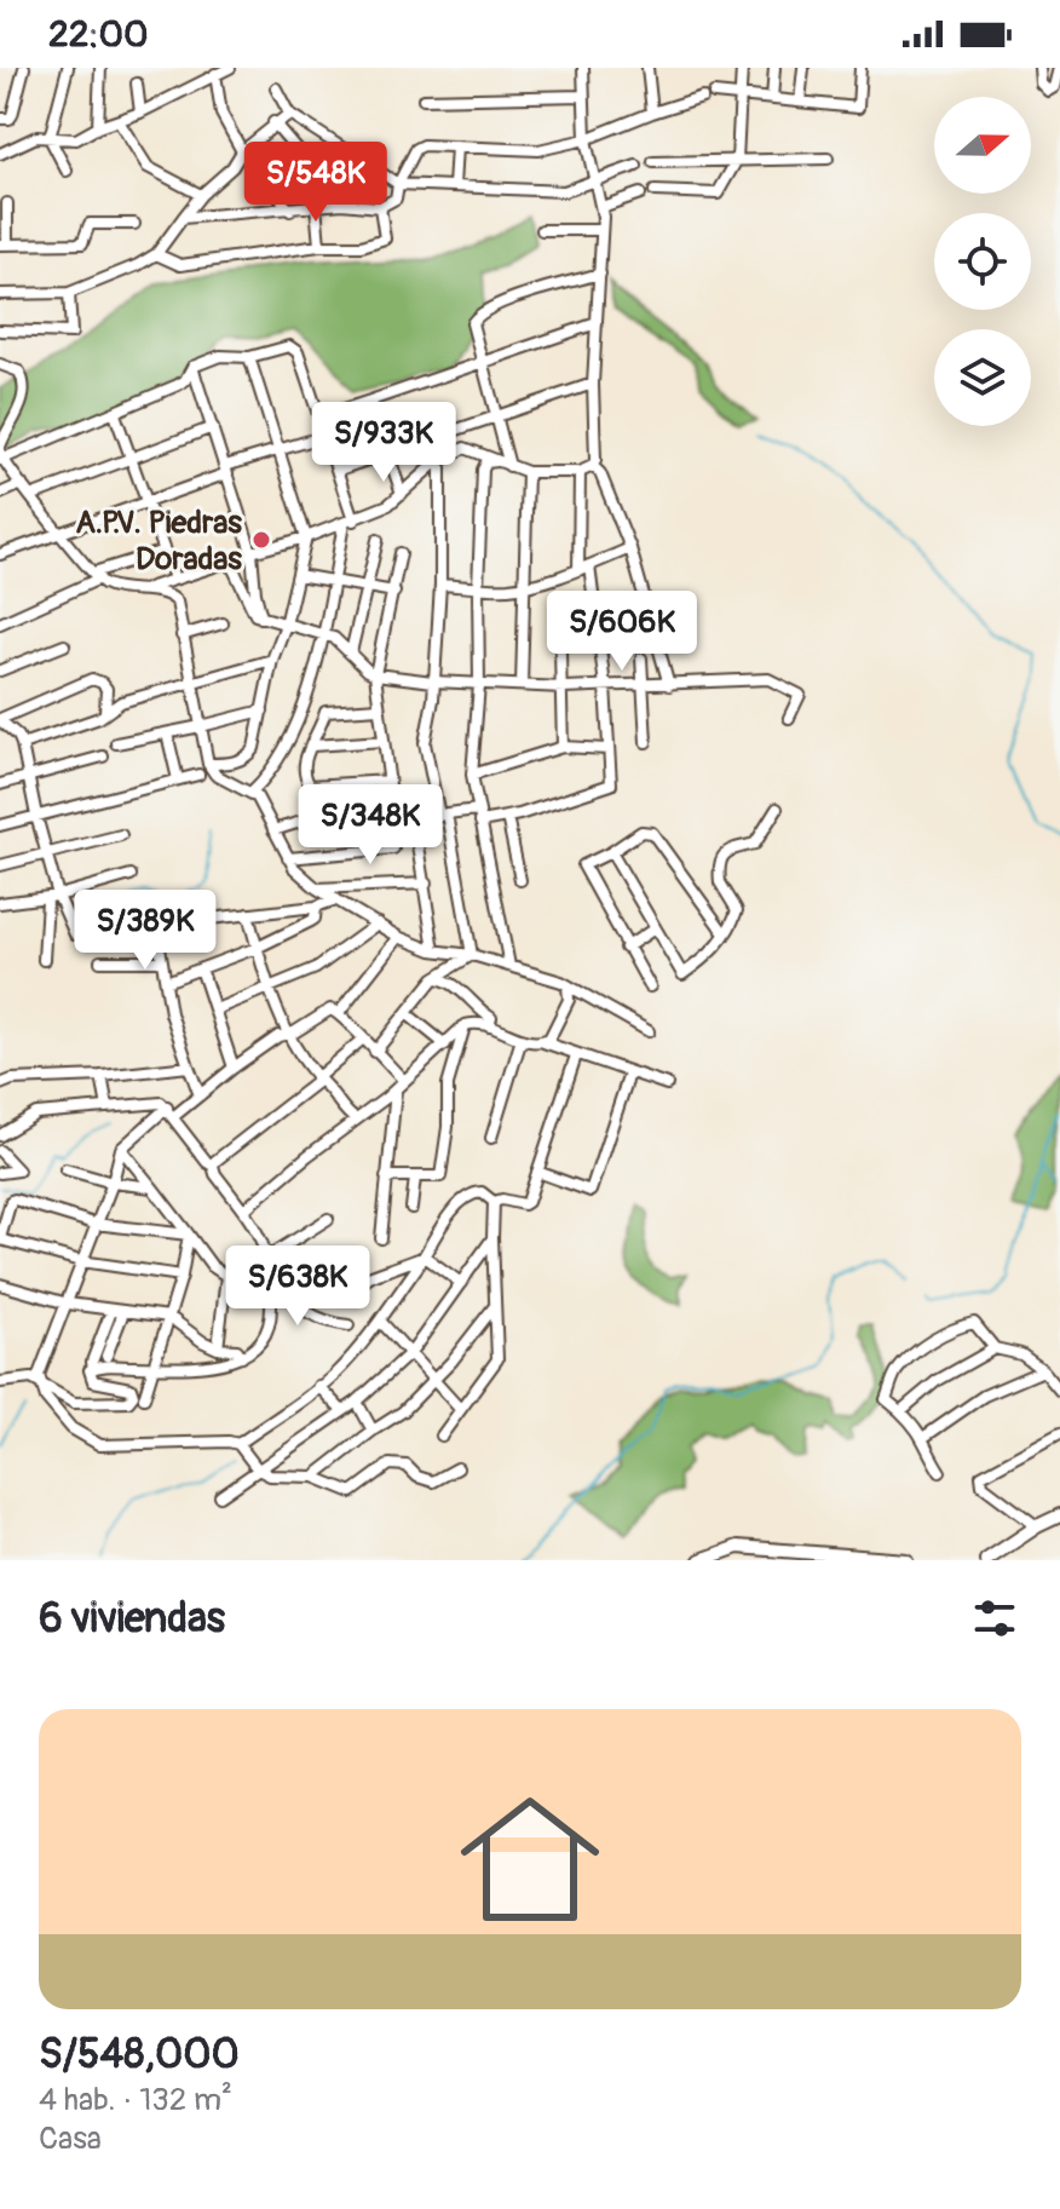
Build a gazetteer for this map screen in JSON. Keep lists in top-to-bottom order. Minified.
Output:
{"places":["A.P.V. Piedras Doradas"],"north":"right","page":{"status":"22:00","price":["S/548K","S/933K","S/606K","S/348K","S/389K","S/638K"],"heading":"6 viviendas","list":[{"name":"S/548,000","note":"4 hab. · 132 m² · Casa"}]}}
